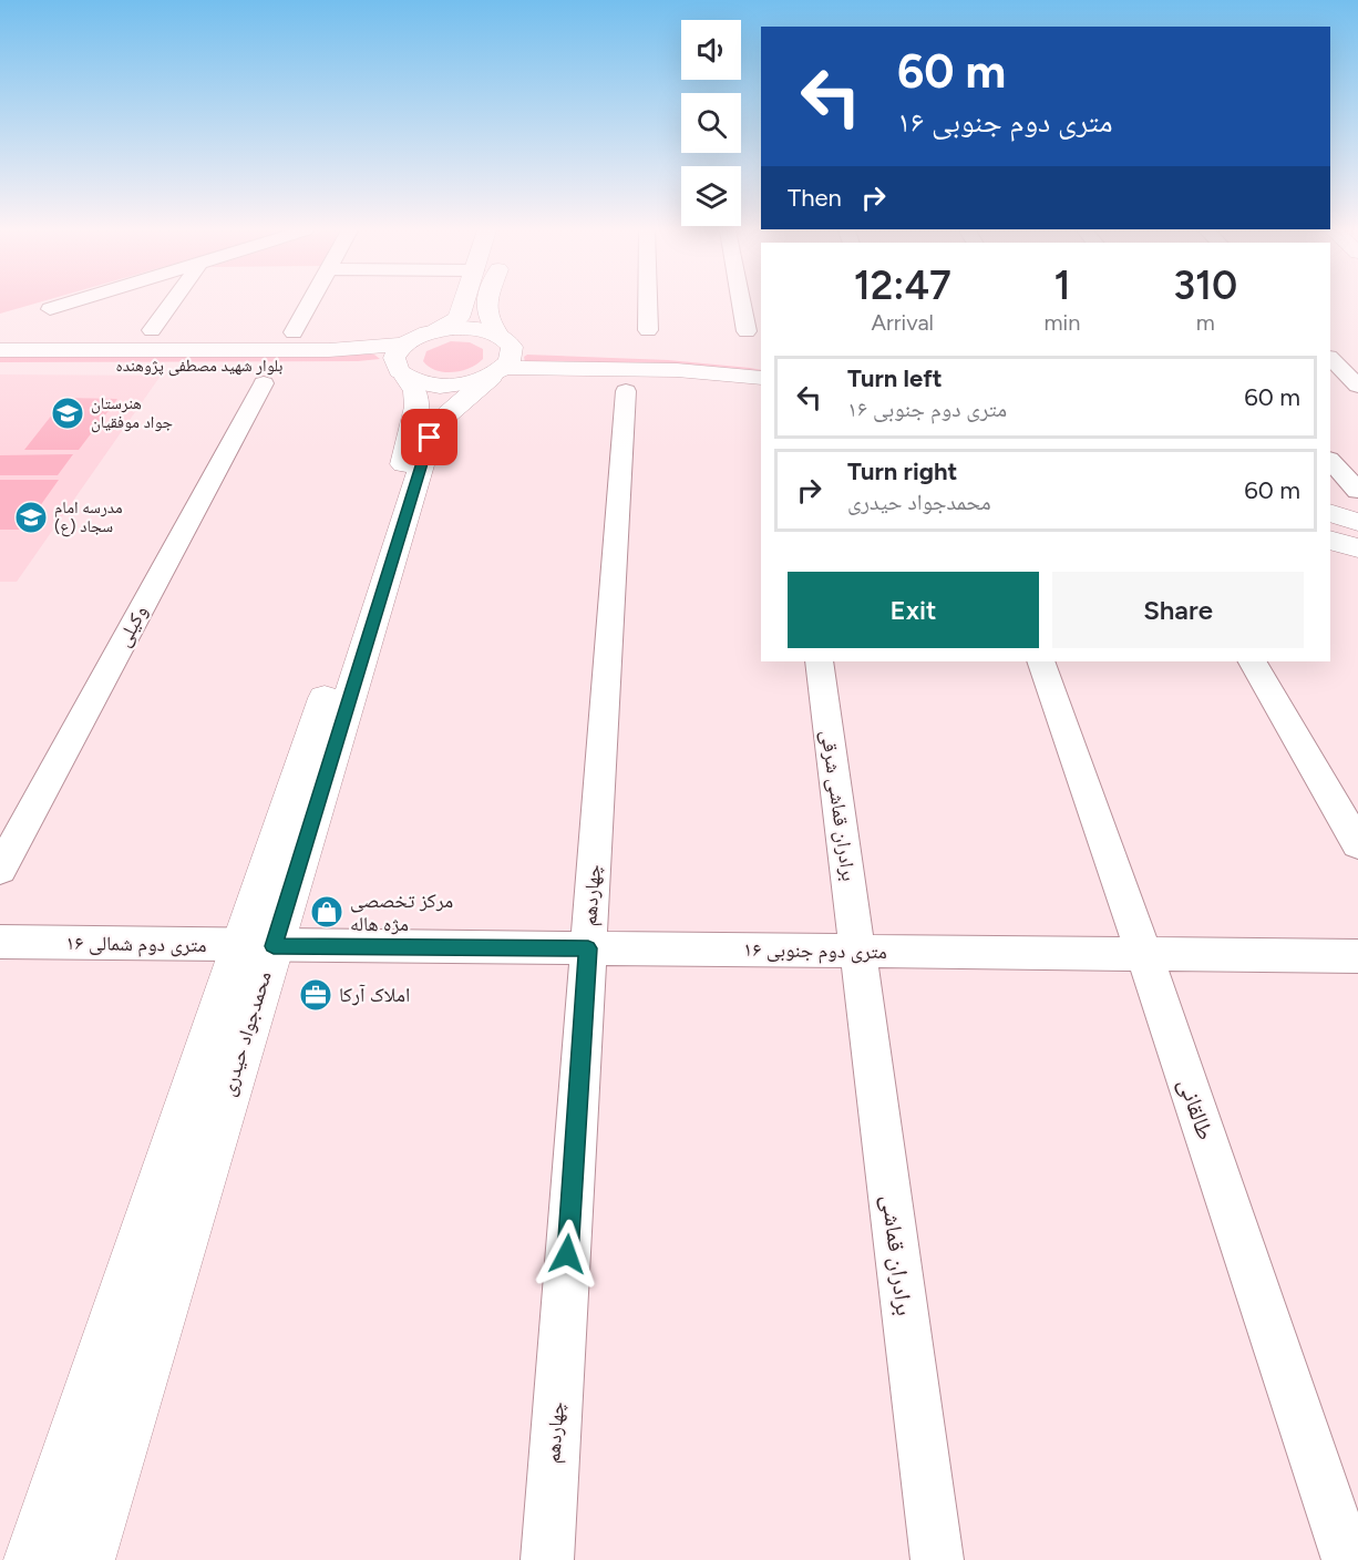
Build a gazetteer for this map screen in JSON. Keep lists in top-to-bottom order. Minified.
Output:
{"streets":{"street":["بلوار شهید مصطفی پژوهنده","وکیلی","برادران قماشی شرقی","چهاردهم","۱۶ متری دوم شمالی","۱۶ متری دوم جنوبی","محمدجواد حیدری","طالقانی","برادران قماشی"]},"crossings":[["بلوار شهید مصطفی پژوهنده","محمدجواد حیدری"],["برادران قماشی شرقی","۱۶ متری دوم جنوبی"],["برادران قماشی شرقی","برادران قماشی"],["چهاردهم","۱۶ متری دوم جنوبی"],["۱۶ متری دوم شمالی","۱۶ متری دوم جنوبی"],["۱۶ متری دوم شمالی","محمدجواد حیدری"],["۱۶ متری دوم جنوبی","محمدجواد حیدری"],["۱۶ متری دوم جنوبی","طالقانی"],["۱۶ متری دوم جنوبی","برادران قماشی"]],"places":{"school or university":["هنرستان جواد موفقیان","مدرسه امام سجاد (ع)"],"shop":["مرکز تخصصی مژه هاله"],"office":["املاک آرکا"]},"page":{"turn":["60 m","۱۶ متری دوم جنوبی"],"then":"Then","eta":["12:47","Arrival","1","min","310","m"],"list":[{"name":"Turn left","note":"۱۶ متری دوم جنوبی","value":"60 m"},{"name":"Turn right","note":"محمدجواد حیدری","value":"60 m"}],"buttons":["Exit","Share"]}}
